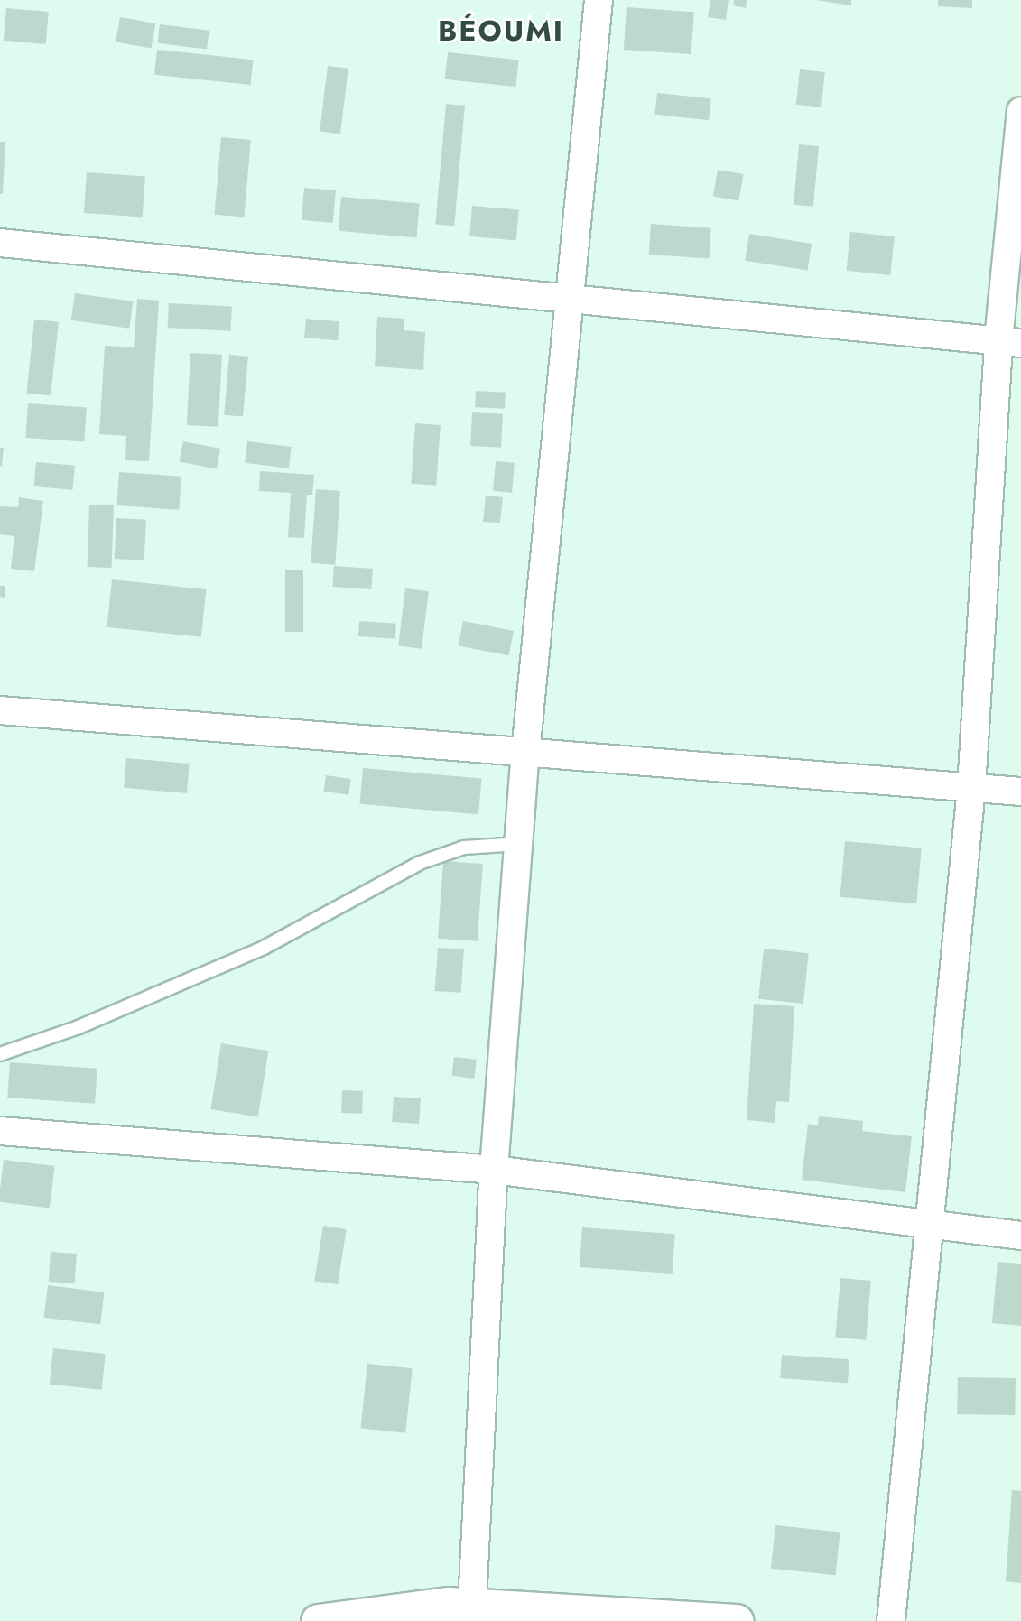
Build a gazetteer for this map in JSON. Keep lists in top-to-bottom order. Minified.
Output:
{"districts":["BÉOUMI"]}
